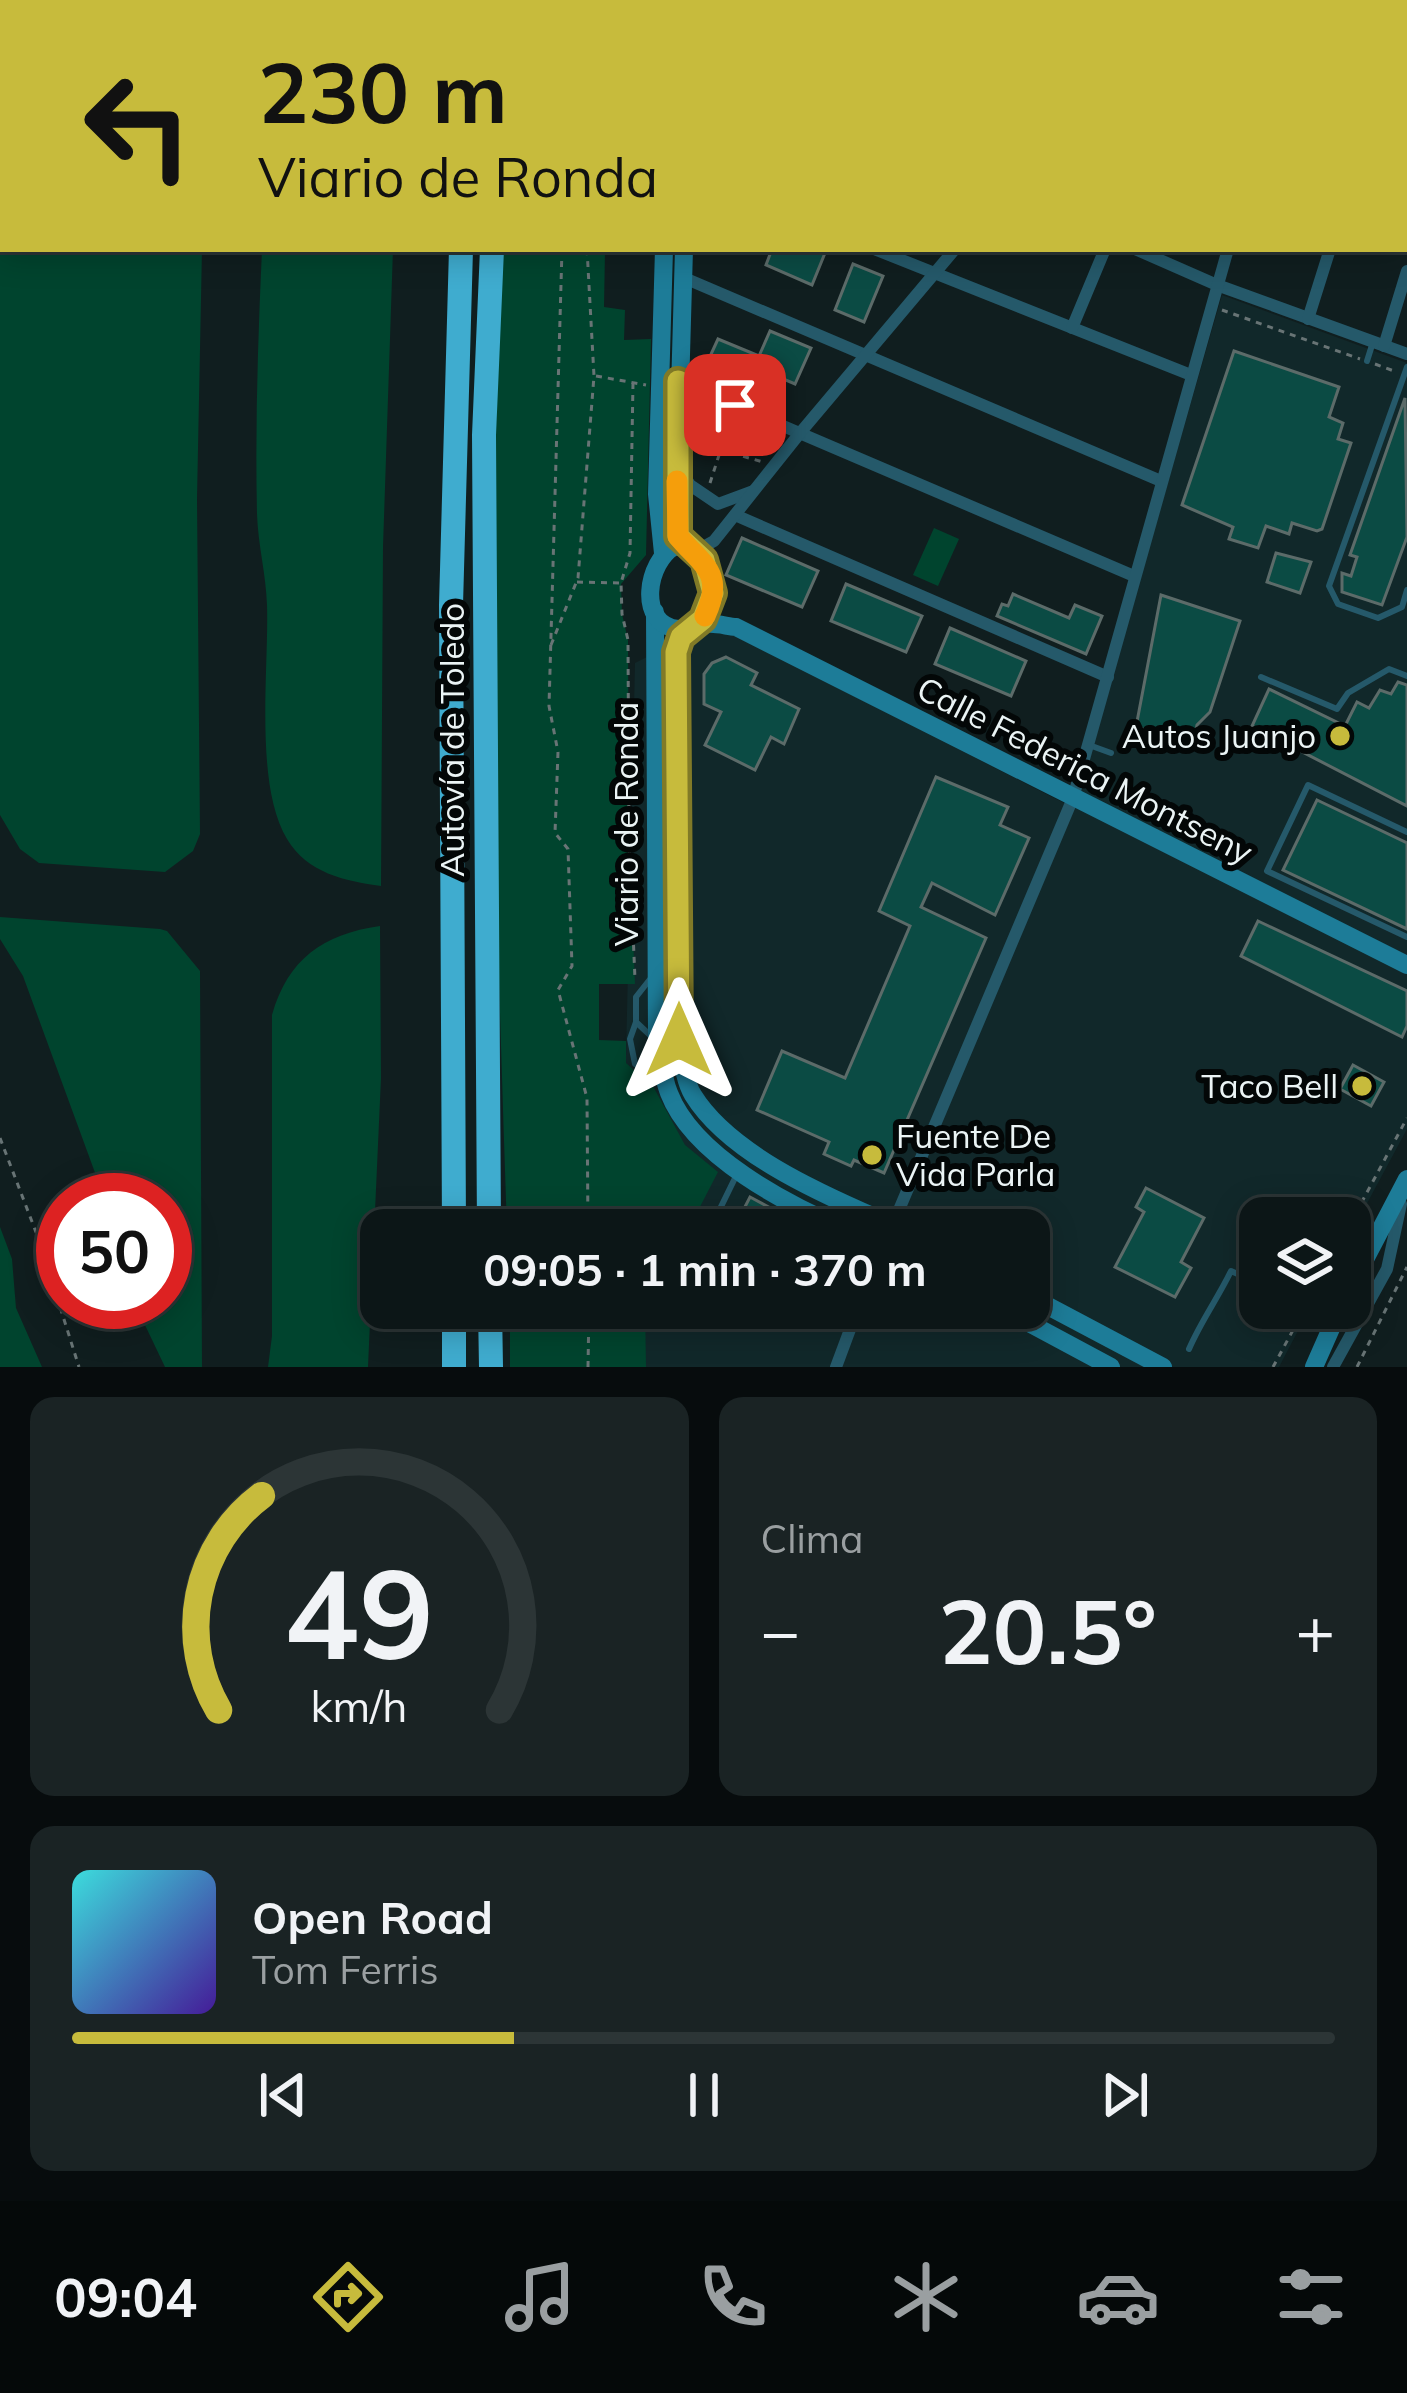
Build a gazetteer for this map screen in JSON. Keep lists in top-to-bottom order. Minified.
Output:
{"streets":{"highway":["Autovía de Toledo"],"main road":["Calle Federica Montseny","Viario de Ronda"]},"crossings":[["Calle Federica Montseny","Viario de Ronda"]],"places":["Autos Juanjo","Taco Bell","Fuente De Vida Parla"],"page":{"turn":["230 m","Viario de Ronda"],"limit":"50","trip":"09:05 · 1 min · 370 m","tile":"Clima","heat":["−","20.5°","+"],"song":["Open Road","Tom Ferris"],"tabs":"09:04","gauge":["49","km/h"]}}
